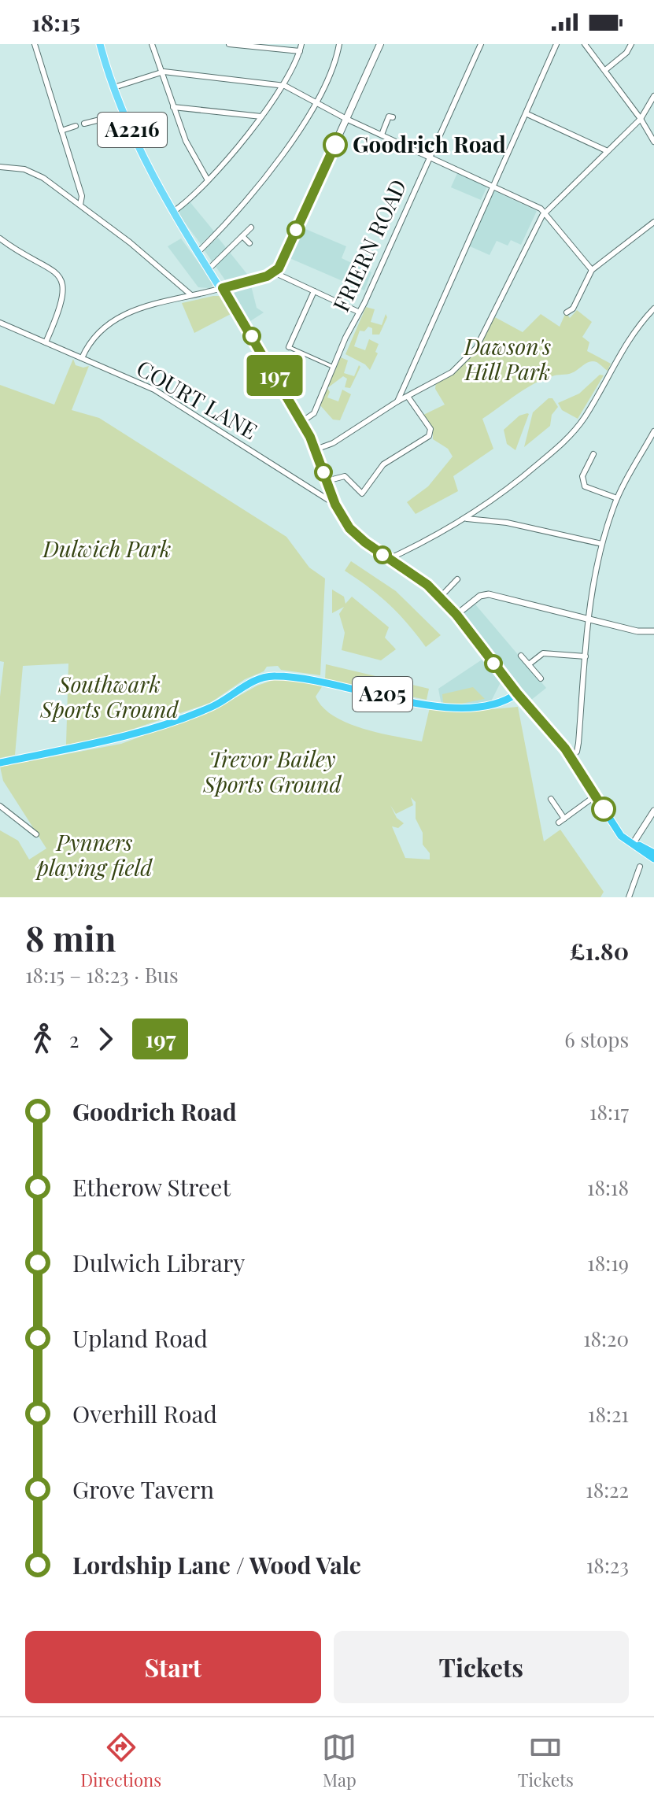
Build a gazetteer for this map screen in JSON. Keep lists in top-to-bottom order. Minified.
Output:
{"streets":{"highway":["A205"],"main road":["A2216"],"street":["FRIERN ROAD","COURT LANE"]},"crossings":[["A2216","FRIERN ROAD"],["A2216","COURT LANE"],["A2216","A205"]],"parks":["Dawson's Hill Park","Dulwich Park","Southwark Sports Ground","Trevor Bailey Sports Ground","Pynners playing field"],"places":["Goodrich Road"],"lines":["bus line 197"],"page":{"status":"18:15","on_map":"197","heading":["8 min","18:15 – 18:23 · Bus","£1.80"],"legs":["2","197","6 stops"],"list":[{"name":"Goodrich Road","value":"18:17"},{"name":"Etherow Street","value":"18:18"},{"name":"Dulwich Library","value":"18:19"},{"name":"Upland Road","value":"18:20"},{"name":"Overhill Road","value":"18:21"},{"name":"Grove Tavern","value":"18:22"},{"name":"Lordship Lane / Wood Vale","value":"18:23"}],"buttons":["Start","Tickets"],"tabs":["Directions","Map","Tickets"]}}
